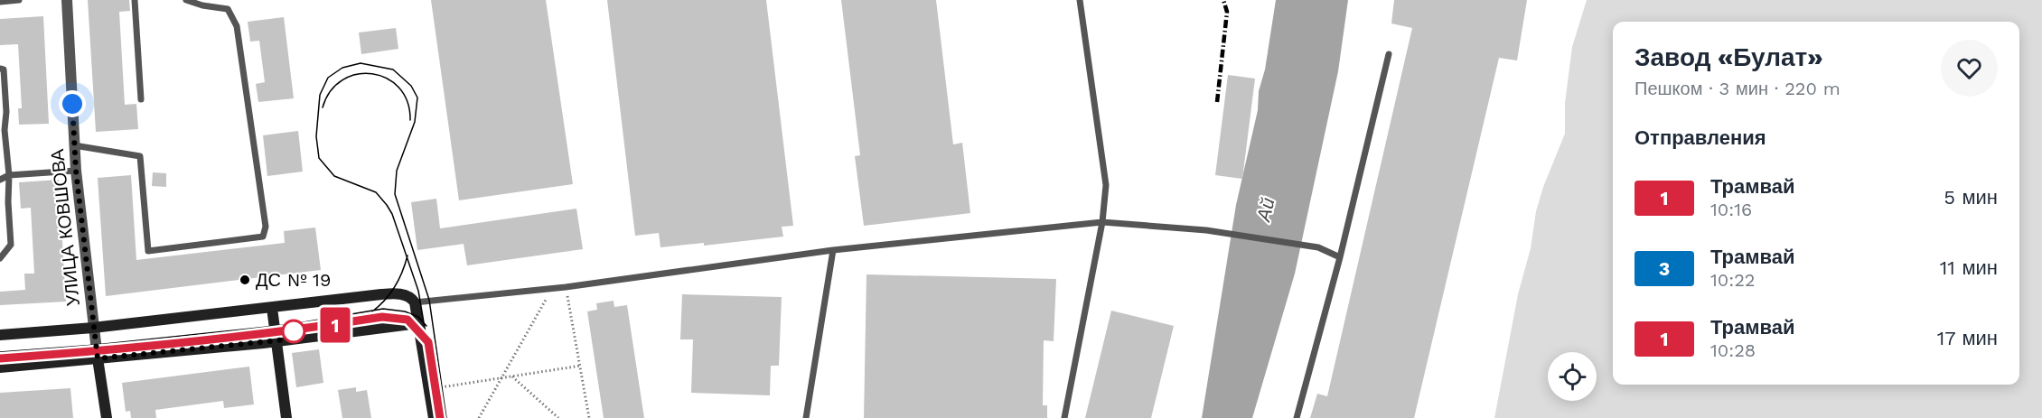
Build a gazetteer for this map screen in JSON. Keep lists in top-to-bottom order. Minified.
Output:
{"streets":{"main road":["УЛИЦА КОВШОВА"]},"water":["Ай"],"places":["ДС № 19"],"lines":["tram line 1"],"page":{"on_map":"1","heading":[["Завод «Булат»","Пешком · 3 мин · 220 m"],"Отправления"],"list":[{"mark":"1","name":"Трамвай","note":"10:16","value":"5 мин"},{"mark":"3","name":"Трамвай","note":"10:22","value":"11 мин"},{"mark":"1","name":"Трамвай","note":"10:28","value":"17 мин"}]}}
